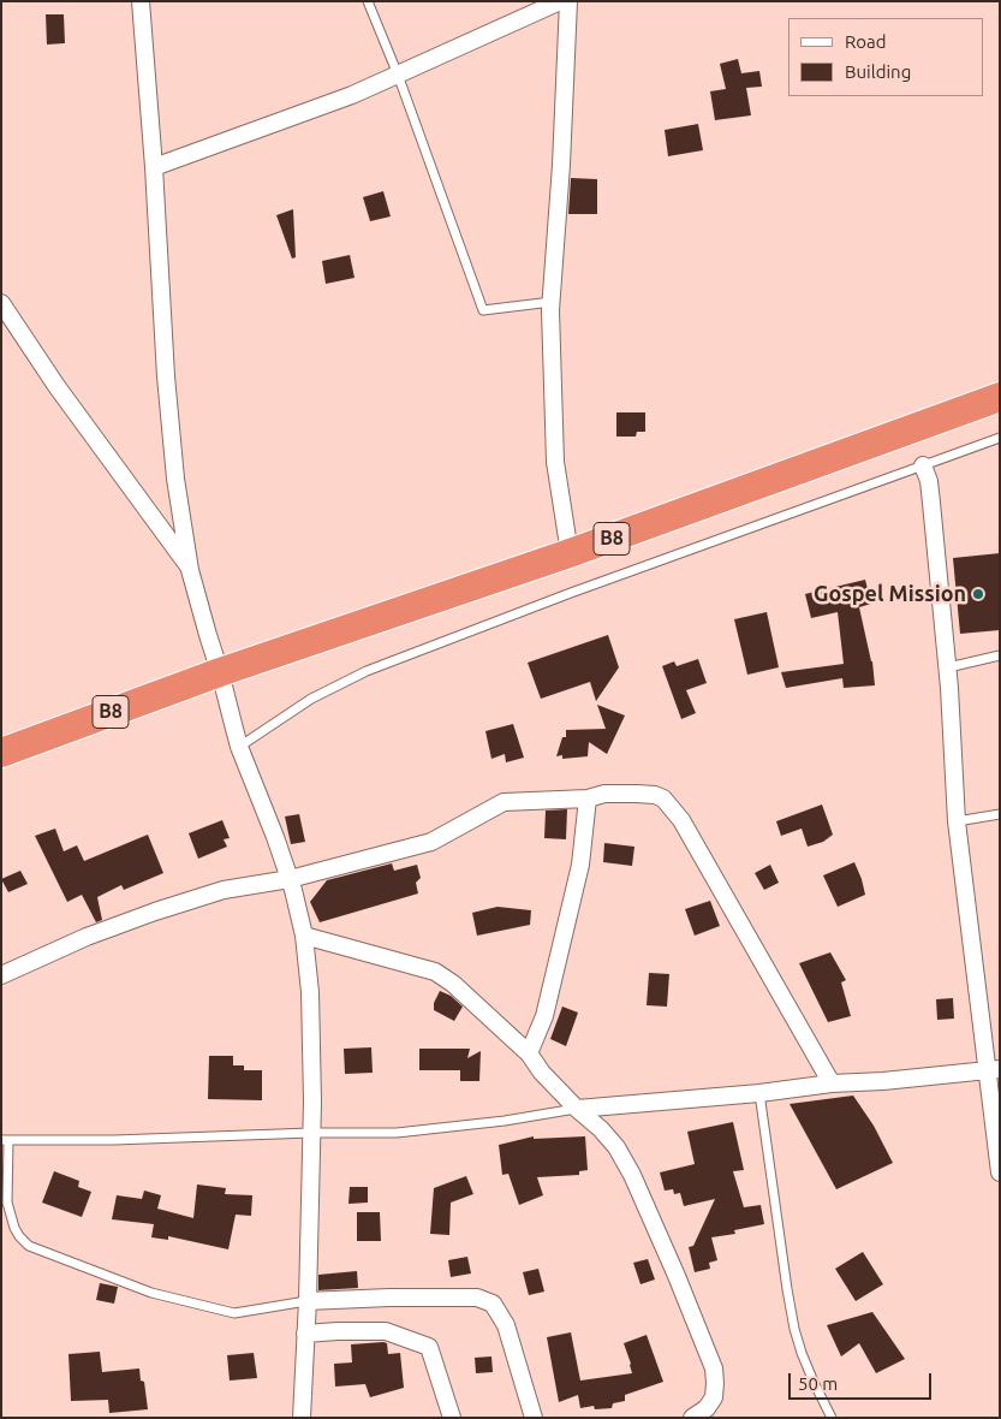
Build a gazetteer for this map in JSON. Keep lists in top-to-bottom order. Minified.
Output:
{"streets":{"highway":["B8"]},"places":["Gospel Mission"],"legend":["Road","Building"],"scale_bar":"50 m"}
